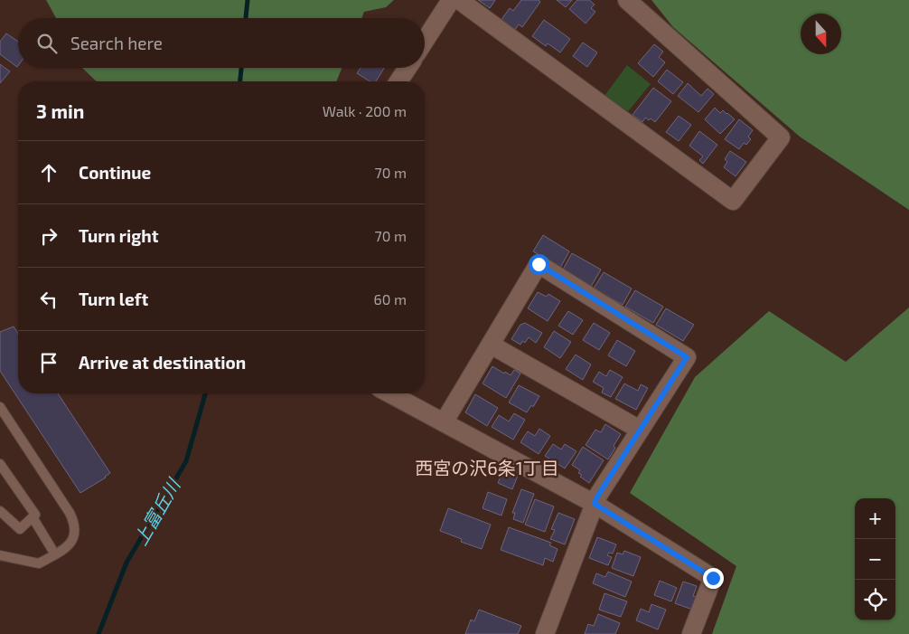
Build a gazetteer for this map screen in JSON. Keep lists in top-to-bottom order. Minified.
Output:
{"districts":["西宮の沢6条1丁目"],"water":["上富丘川"],"north":"bottom","page":{"search":"Search here","heading":["3 min","Walk · 200 m"],"list":[["Continue","70 m"],["Turn right","70 m"],["Turn left","60 m"],"Arrive at destination"],"map_buttons":["+","−"]}}
